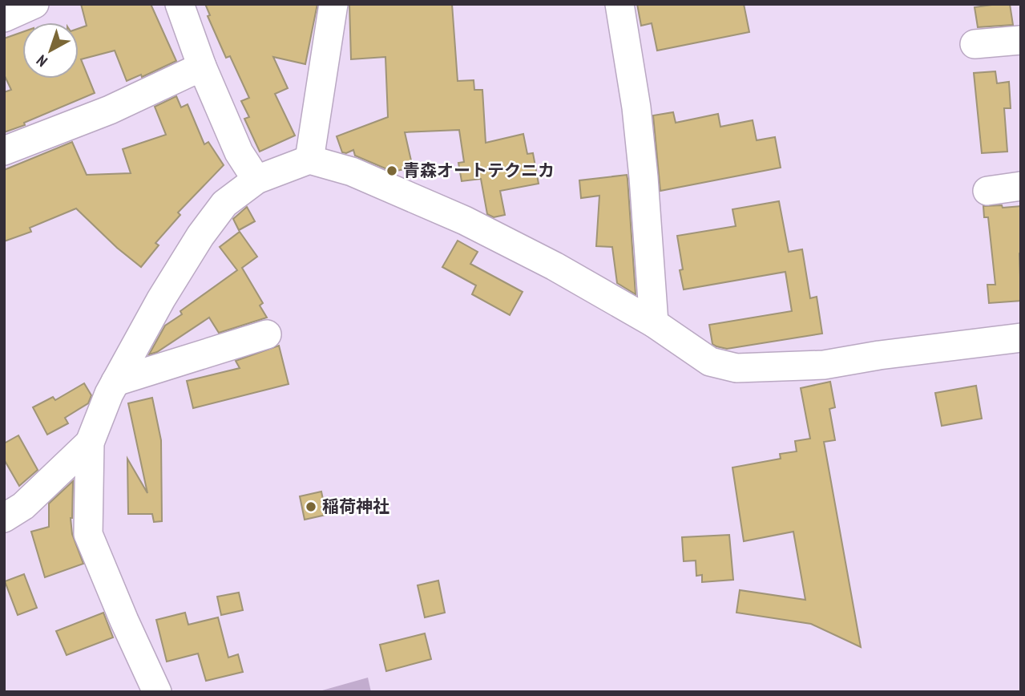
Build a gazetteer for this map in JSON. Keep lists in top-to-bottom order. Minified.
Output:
{"places":["青森オートテクニカ","稲荷神社"],"north":"bottom left"}
